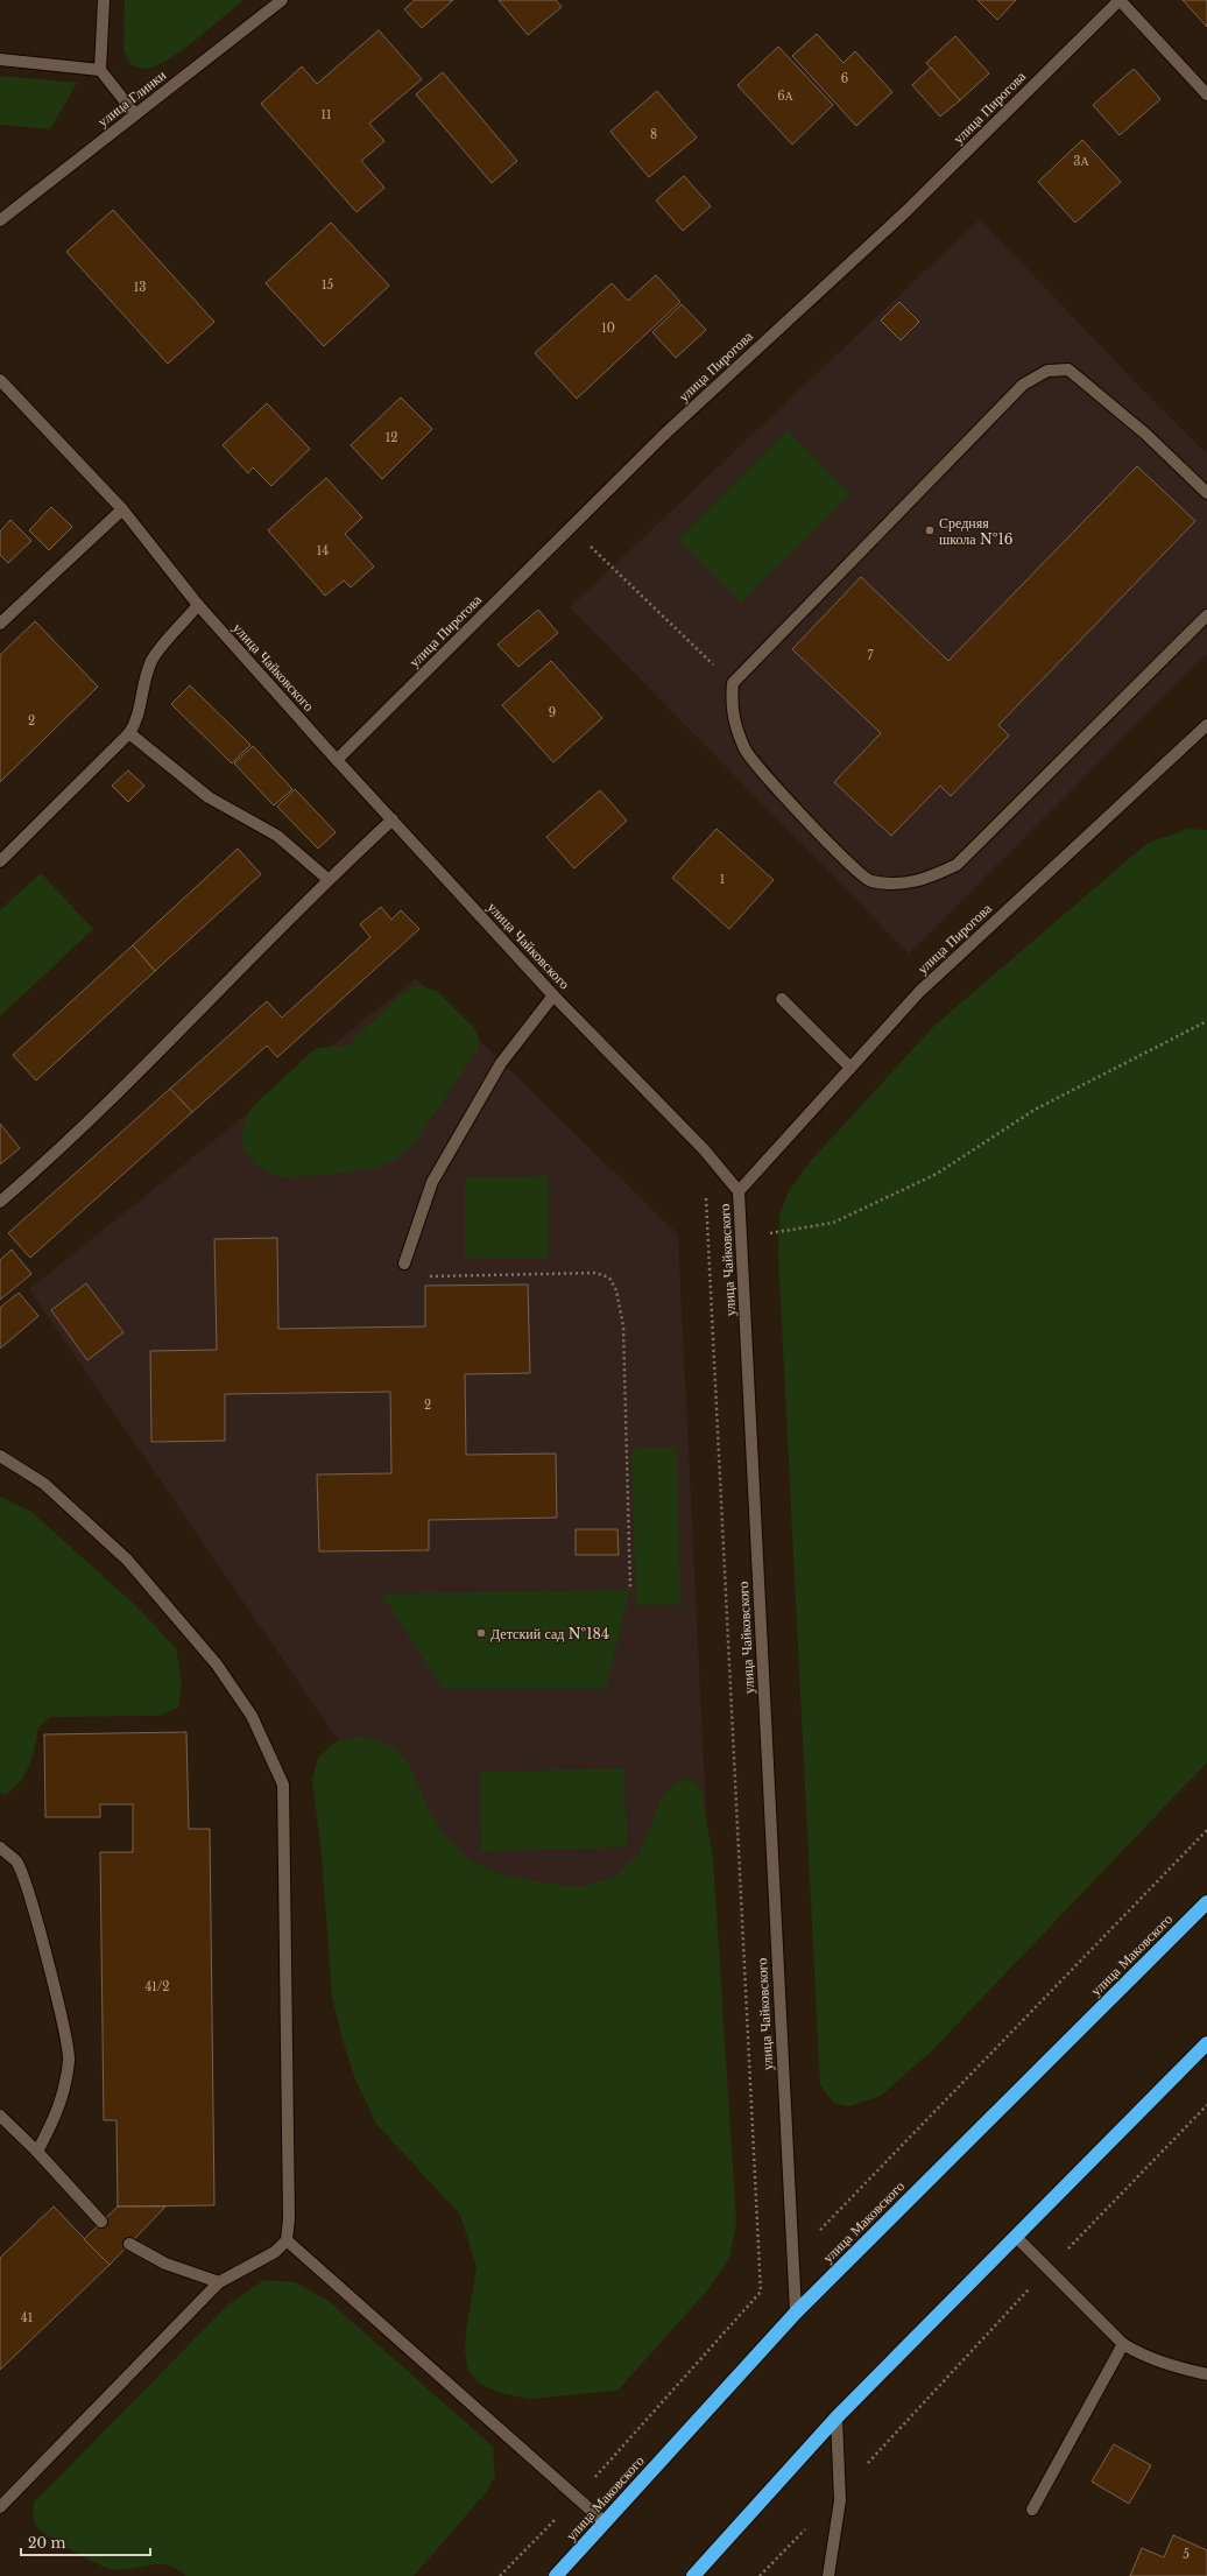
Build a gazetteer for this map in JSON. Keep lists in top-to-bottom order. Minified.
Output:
{"streets":{"highway":["улица Маковского"],"street":["улица Глинки","улица Пирогова","улица Чайковского"]},"crossings":[["улица Пирогова","улица Чайковского"],["улица Чайковского","улица Маковского"]],"places":["Средняя школа №16","Детский сад №184"],"house_numbers":["6","6А","11","8","3А","15","13","10","12","14","7","9","2","1","2","41/2","41","5"],"scale_bar":"20 m"}
